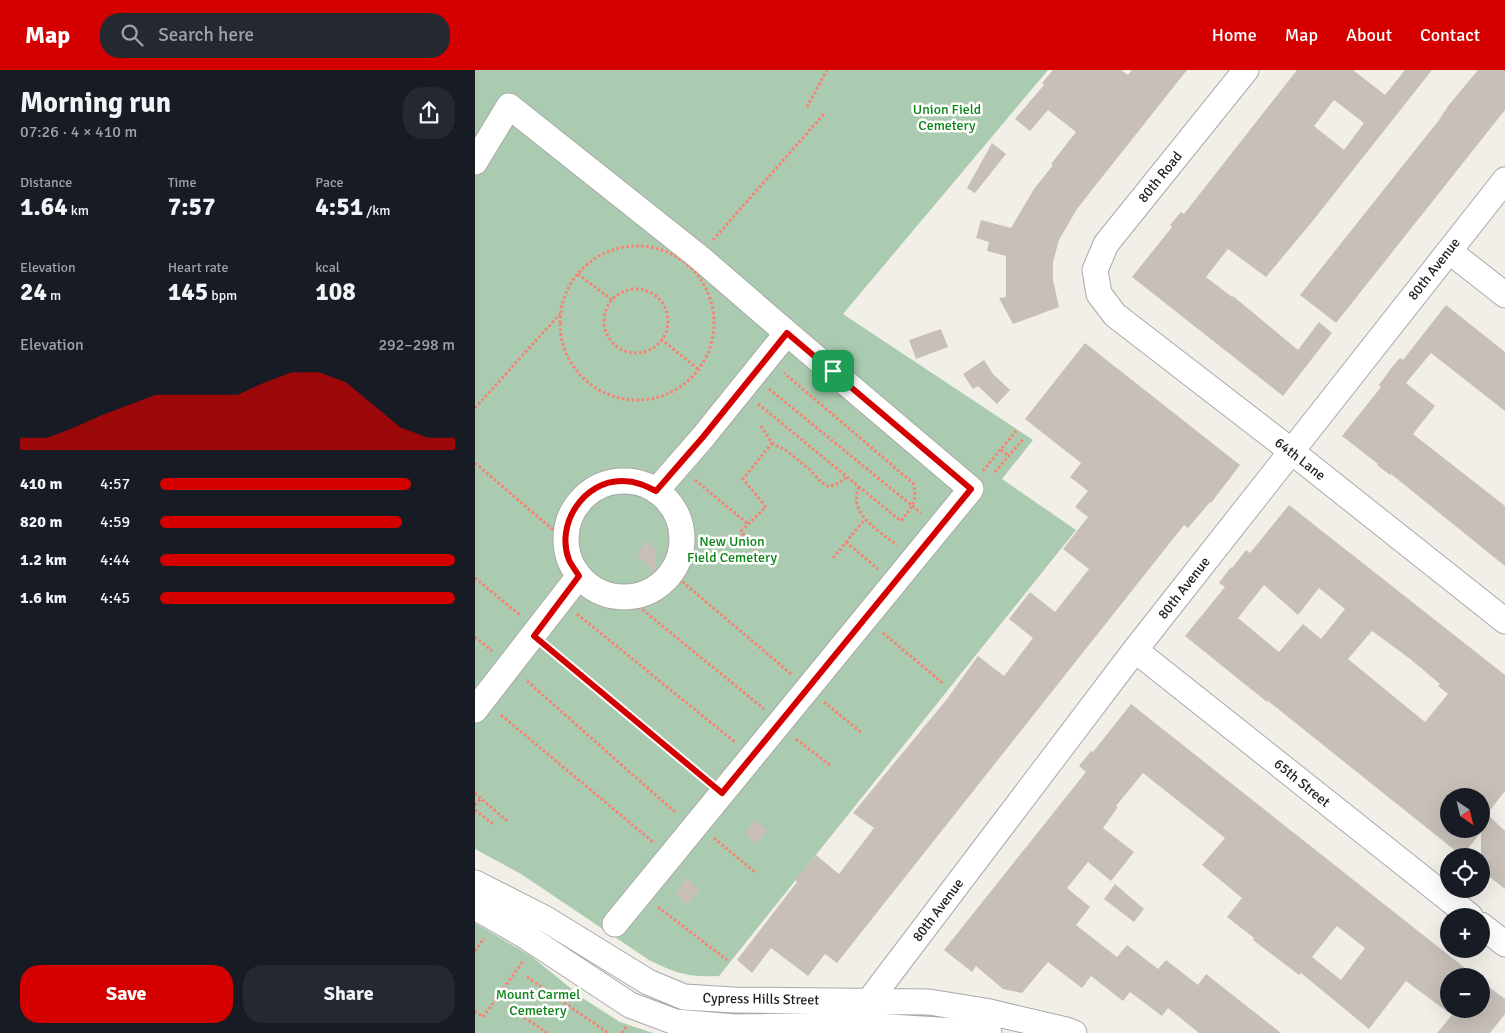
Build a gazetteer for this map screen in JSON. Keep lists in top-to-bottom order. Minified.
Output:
{"streets":{"street":["80th Road","80th Avenue","64th Lane","65th Street","Cypress Hills Street"]},"crossings":[["80th Road","64th Lane"],["80th Avenue","64th Lane"],["80th Avenue","65th Street"],["80th Avenue","Cypress Hills Street"]],"parks":["Union Field Cemetery","New Union Field Cemetery","Mount Carmel Cemetery"],"north":"bottom right","page":{"header":"Map","search":"Search here","nav":["Home","Map","About","Contact"],"heading":["Morning run","07:26 · 4 × 410 m"],"stats":[["Distance","1.64 km"],["Time","7:57"],["Pace","4:51 /km"],["Elevation","24 m"],["Heart rate","145 bpm"],["kcal","108"]],"chart":["Elevation","292–298 m"],"list":[{"name":"410 m","note":"4:57"},{"name":"820 m","note":"4:59"},{"name":"1.2 km","note":"4:44"},{"name":"1.6 km","note":"4:45"}],"map_buttons":["+","−"],"buttons":["Save","Share"]}}
